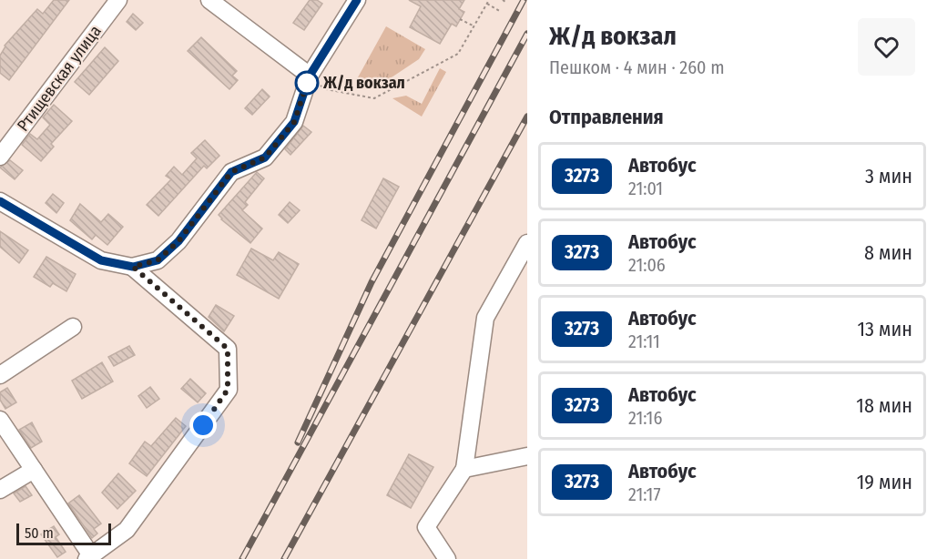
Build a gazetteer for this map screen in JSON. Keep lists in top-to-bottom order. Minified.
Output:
{"streets":{"street":["Ртищевская улица"]},"places":["Ж/д вокзал"],"lines":["bus line 3273"],"scale_bar":"50 m","page":{"heading":[["Ж/д вокзал","Пешком · 4 мин · 260 m"],"Отправления"],"list":[{"mark":"3273","name":"Автобус","note":"21:01","value":"3 мин"},{"mark":"3273","name":"Автобус","note":"21:06","value":"8 мин"},{"mark":"3273","name":"Автобус","note":"21:11","value":"13 мин"},{"mark":"3273","name":"Автобус","note":"21:16","value":"18 мин"},{"mark":"3273","name":"Автобус","note":"21:17","value":"19 мин"}],"scale":"50 m"}}
